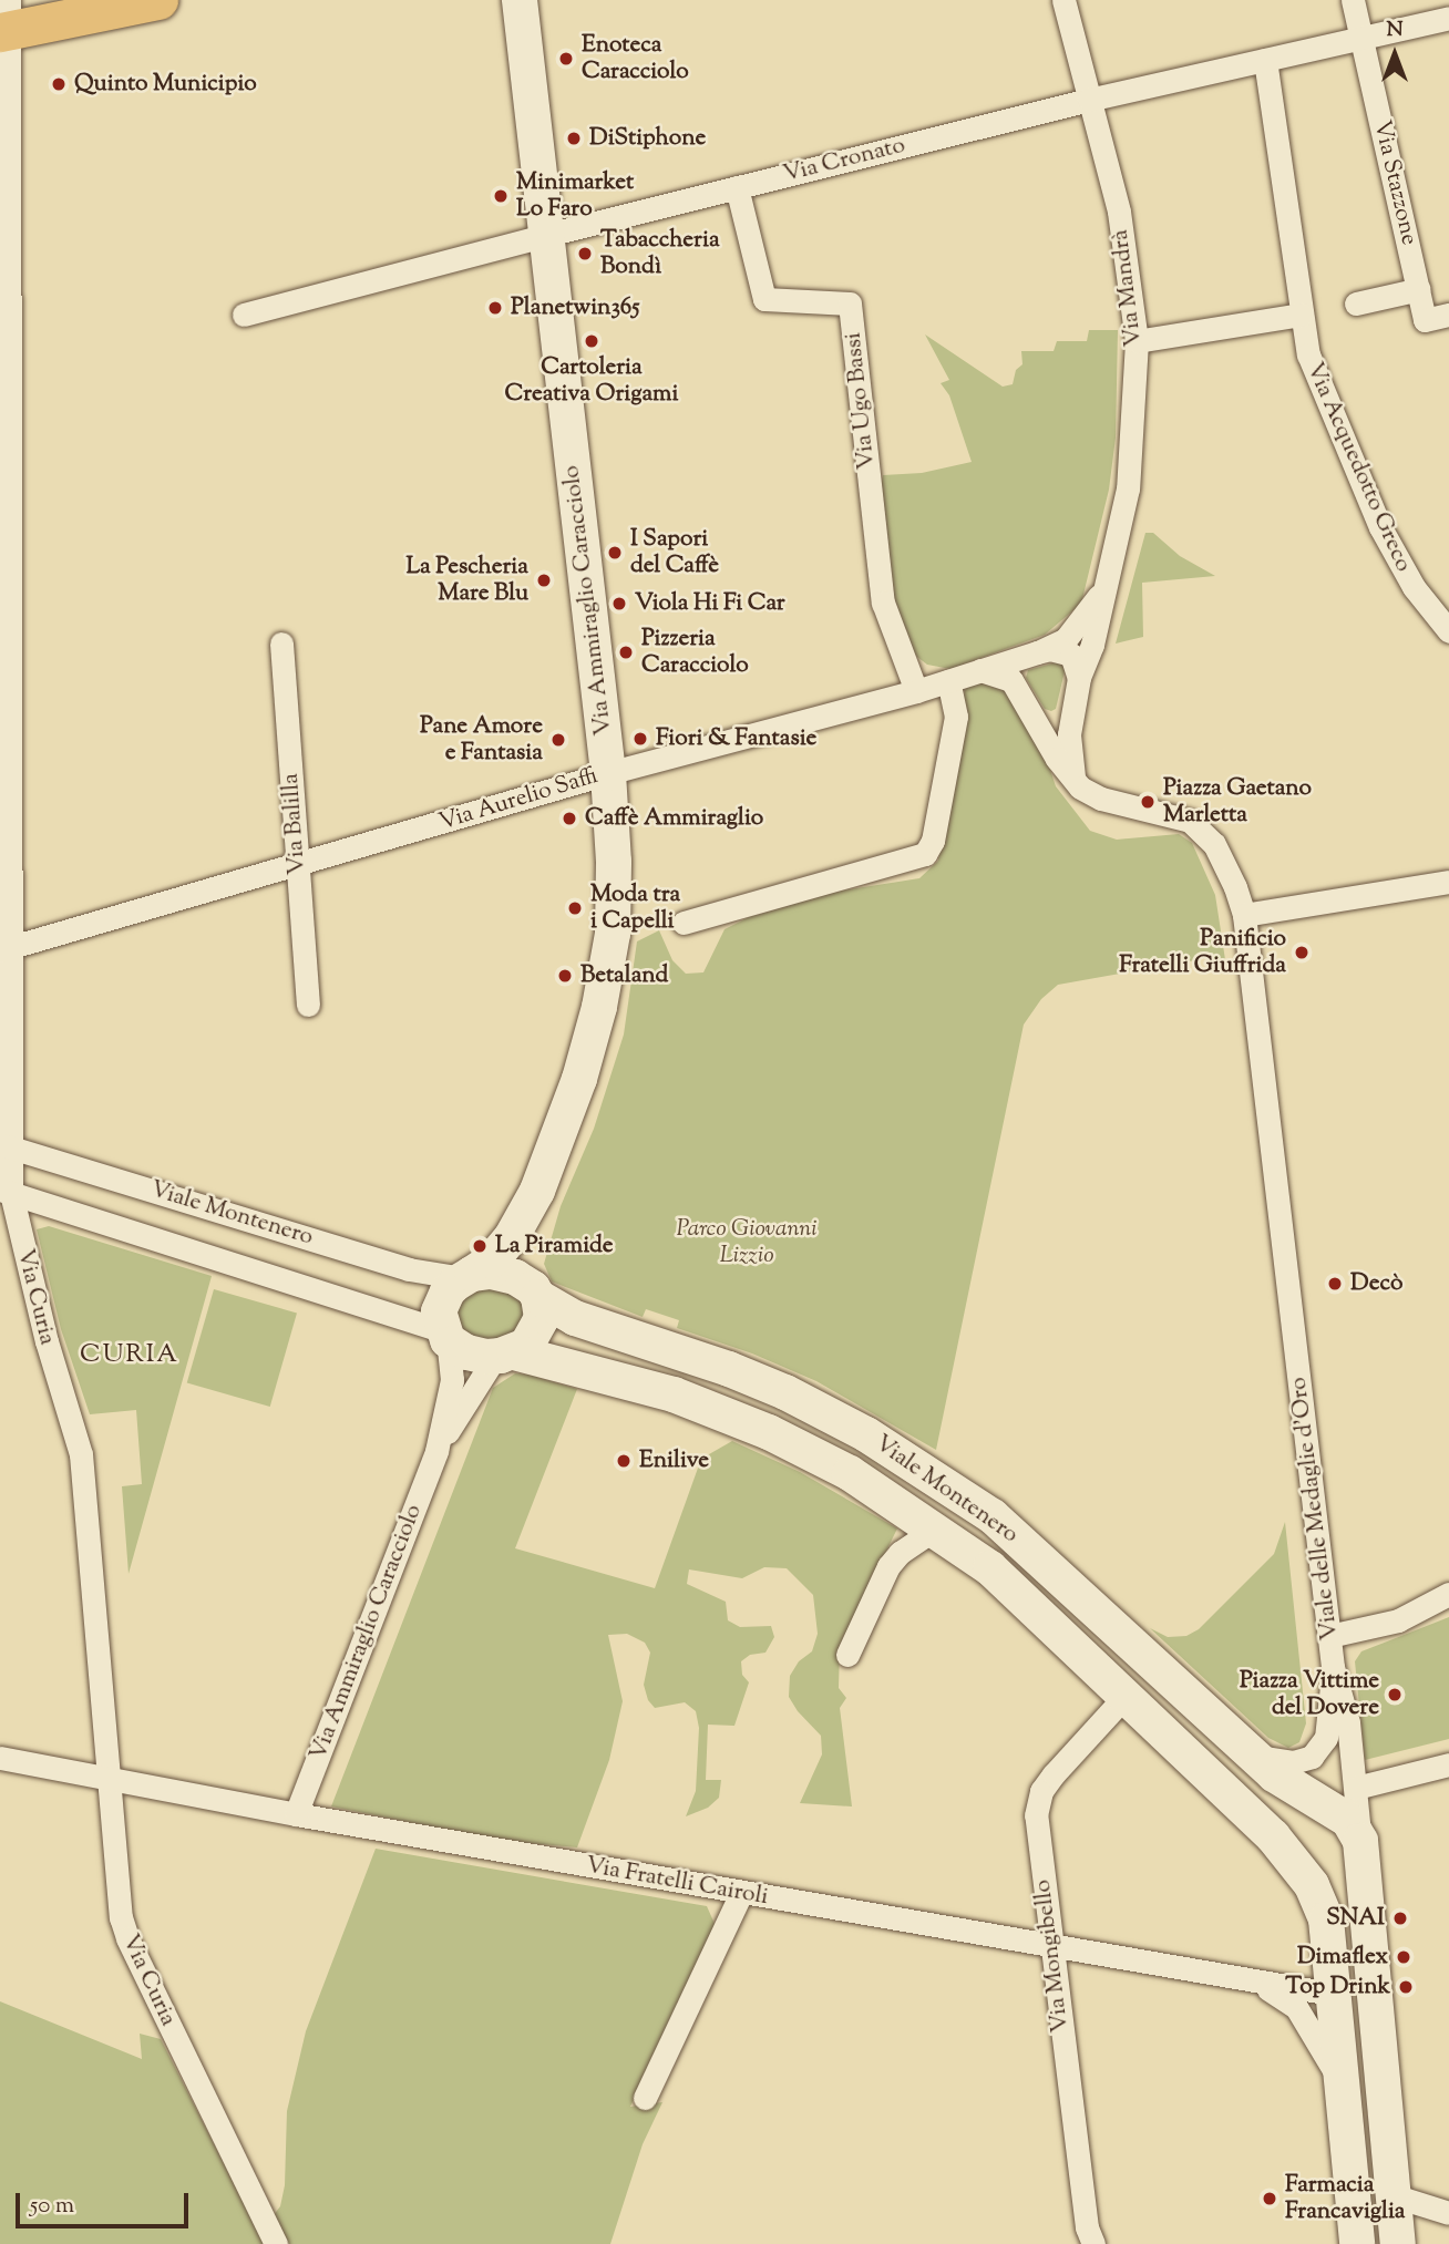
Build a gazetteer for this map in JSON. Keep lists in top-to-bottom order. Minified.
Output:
{"streets":{"main road":["Via Ammiraglio Caracciolo","Viale Montenero","Viale delle Medaglie d'Oro"],"street":["Via Cronato","Via Stazzone","Via Mandrà","Via Ugo Bassi","Via Acquedotto Greco","Via Aurelio Saffi","Via Balilla","Via Curia","Via Fratelli Cairoli","Via Mongibello"]},"crossings":[["Via Cronato","Via Stazzone"],["Via Cronato","Via Mandrà"],["Via Cronato","Via Ugo Bassi"],["Via Cronato","Via Acquedotto Greco"],["Via Cronato","Via Ammiraglio Caracciolo"],["Via Ugo Bassi","Via Aurelio Saffi"],["Via Ammiraglio Caracciolo","Via Aurelio Saffi"],["Via Ammiraglio Caracciolo","Viale Montenero"],["Via Ammiraglio Caracciolo","Via Fratelli Cairoli"],["Via Aurelio Saffi","Via Balilla"],["Via Aurelio Saffi","Via Curia"],["Viale Montenero","Via Curia"],["Viale Montenero","Viale delle Medaglie d'Oro"],["Viale Montenero","Via Fratelli Cairoli"],["Viale Montenero","Via Mongibello"],["Via Curia","Via Fratelli Cairoli"],["Via Fratelli Cairoli","Via Mongibello"]],"districts":["CURIA"],"parks":["Parco Giovanni Lizzio"],"places":["Enoteca Caracciolo","Quinto Municipio","DiStiphone","Minimarket Lo Faro","Tabaccheria Bondì","Planetwin365","Cartoleria Creativa Origami","I Sapori del Caffè","La Pescheria Mare Blu","Viola Hi Fi Car","Pizzeria Caracciolo","Fiori & Fantasie","Pane Amore e Fantasia","Piazza Gaetano Marletta","Caffè Ammiraglio","Moda tra i Capelli","Panificio Fratelli Giuffrida","Betaland","La Piramide","Decò","Enilive","Piazza Vittime del Dovere","SNAI","Dimaflex","Top Drink","Farmacia Francaviglia"],"scale_bar":"50 m","north":"top"}
